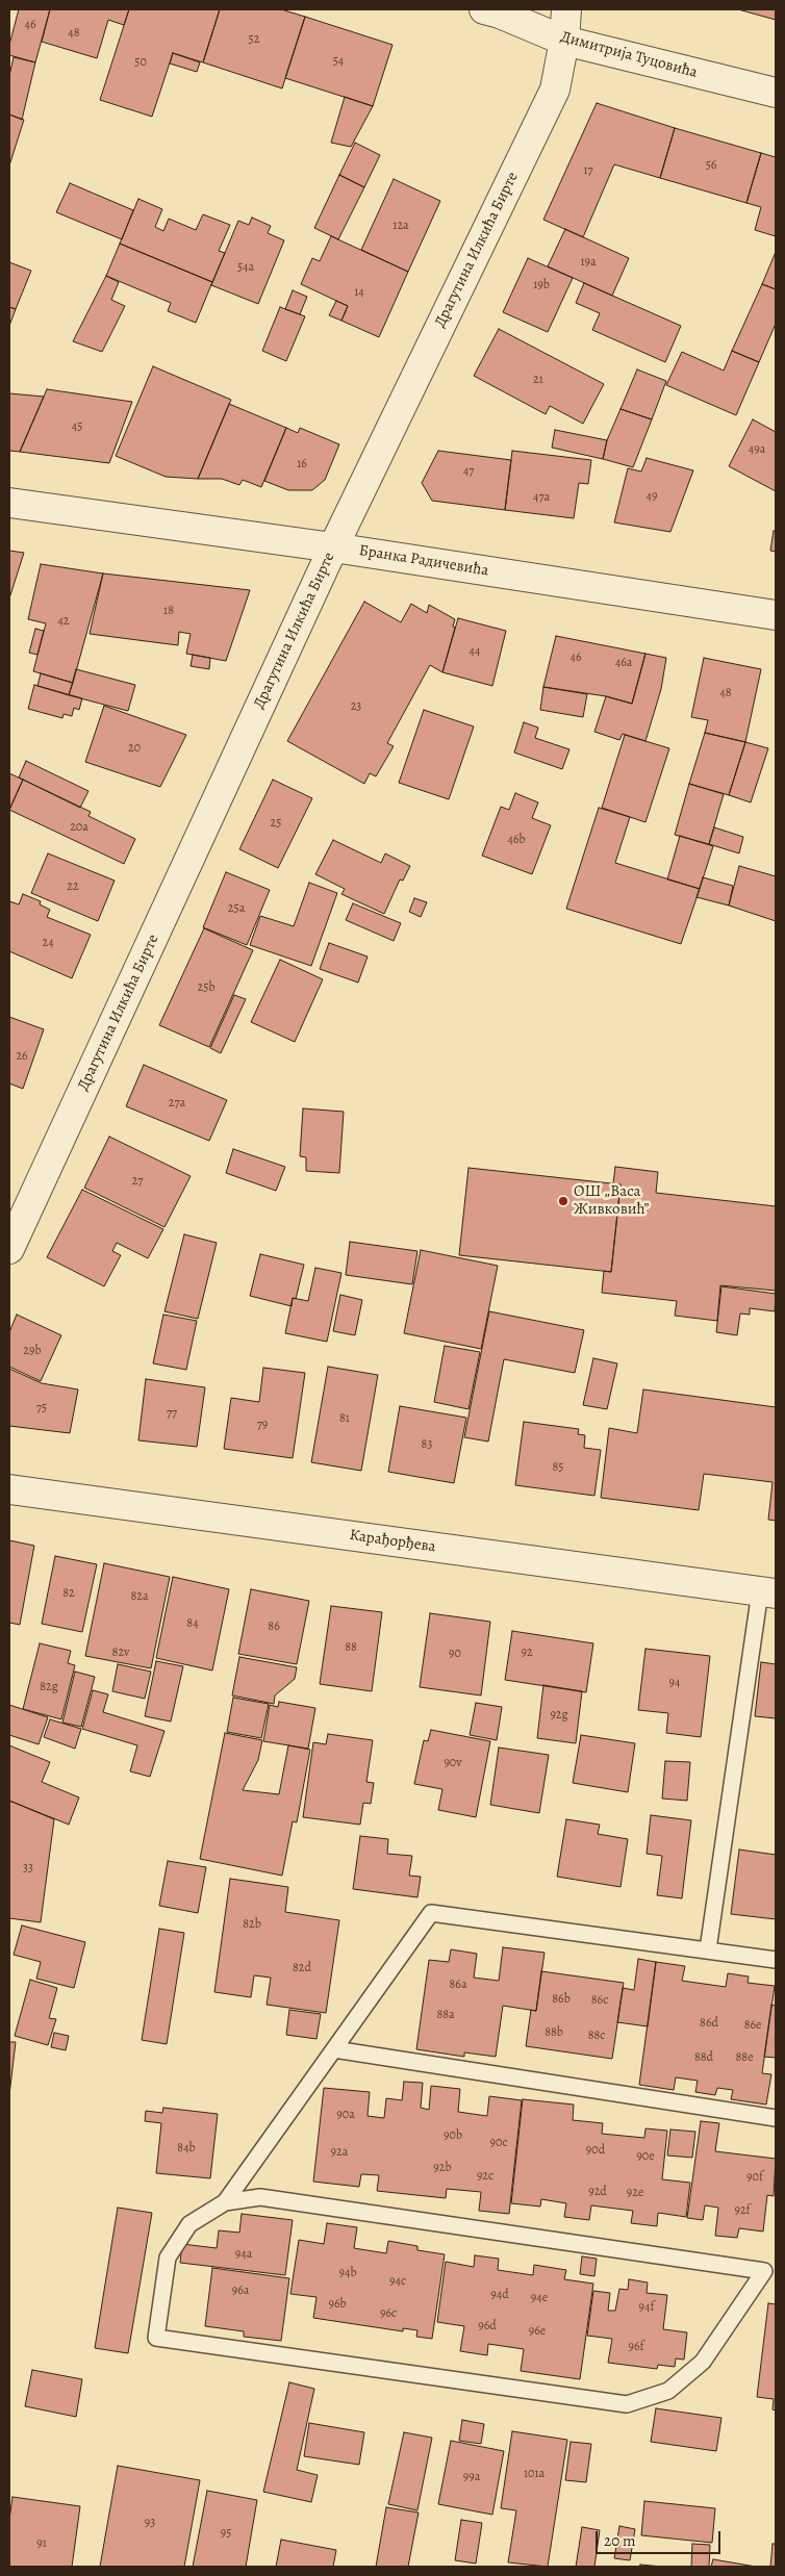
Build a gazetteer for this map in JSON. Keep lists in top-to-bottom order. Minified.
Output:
{"streets":{"street":["Димитрија Туцовића","Драгутина Илкића Бирте","Бранка Радичевића","Карађорђева"]},"crossings":[["Димитрија Туцовића","Драгутина Илкића Бирте"],["Драгутина Илкића Бирте","Бранка Радичевића"]],"places":["ОШ „Васа Живковић”"],"house_numbers":["46","48","52","54","50","56","17","12a","19a","54a","19b","14","21","45","49a","16","47","49","47a","18","42","44","46","46a","48","23","20","25","20a","46b","22","25a","24","25b","26","27a","27","29b","75","77","81","79","83","85","82","82a","84","86","88","82v","92","90","94","82g","92g","90v","33","82b","82d","86a","86b","86c","88a","86d","86e","88b","88c","88d","88e","90a","90b","90c","84b","90d","92a","90e","92b","92c","90f","92d","92e","92f","94a","94b","94c","96a","94d","94e","96b","94f","96c","96d","96e","96f","101a","99a","93","95","91"],"scale_bar":"20 m"}
